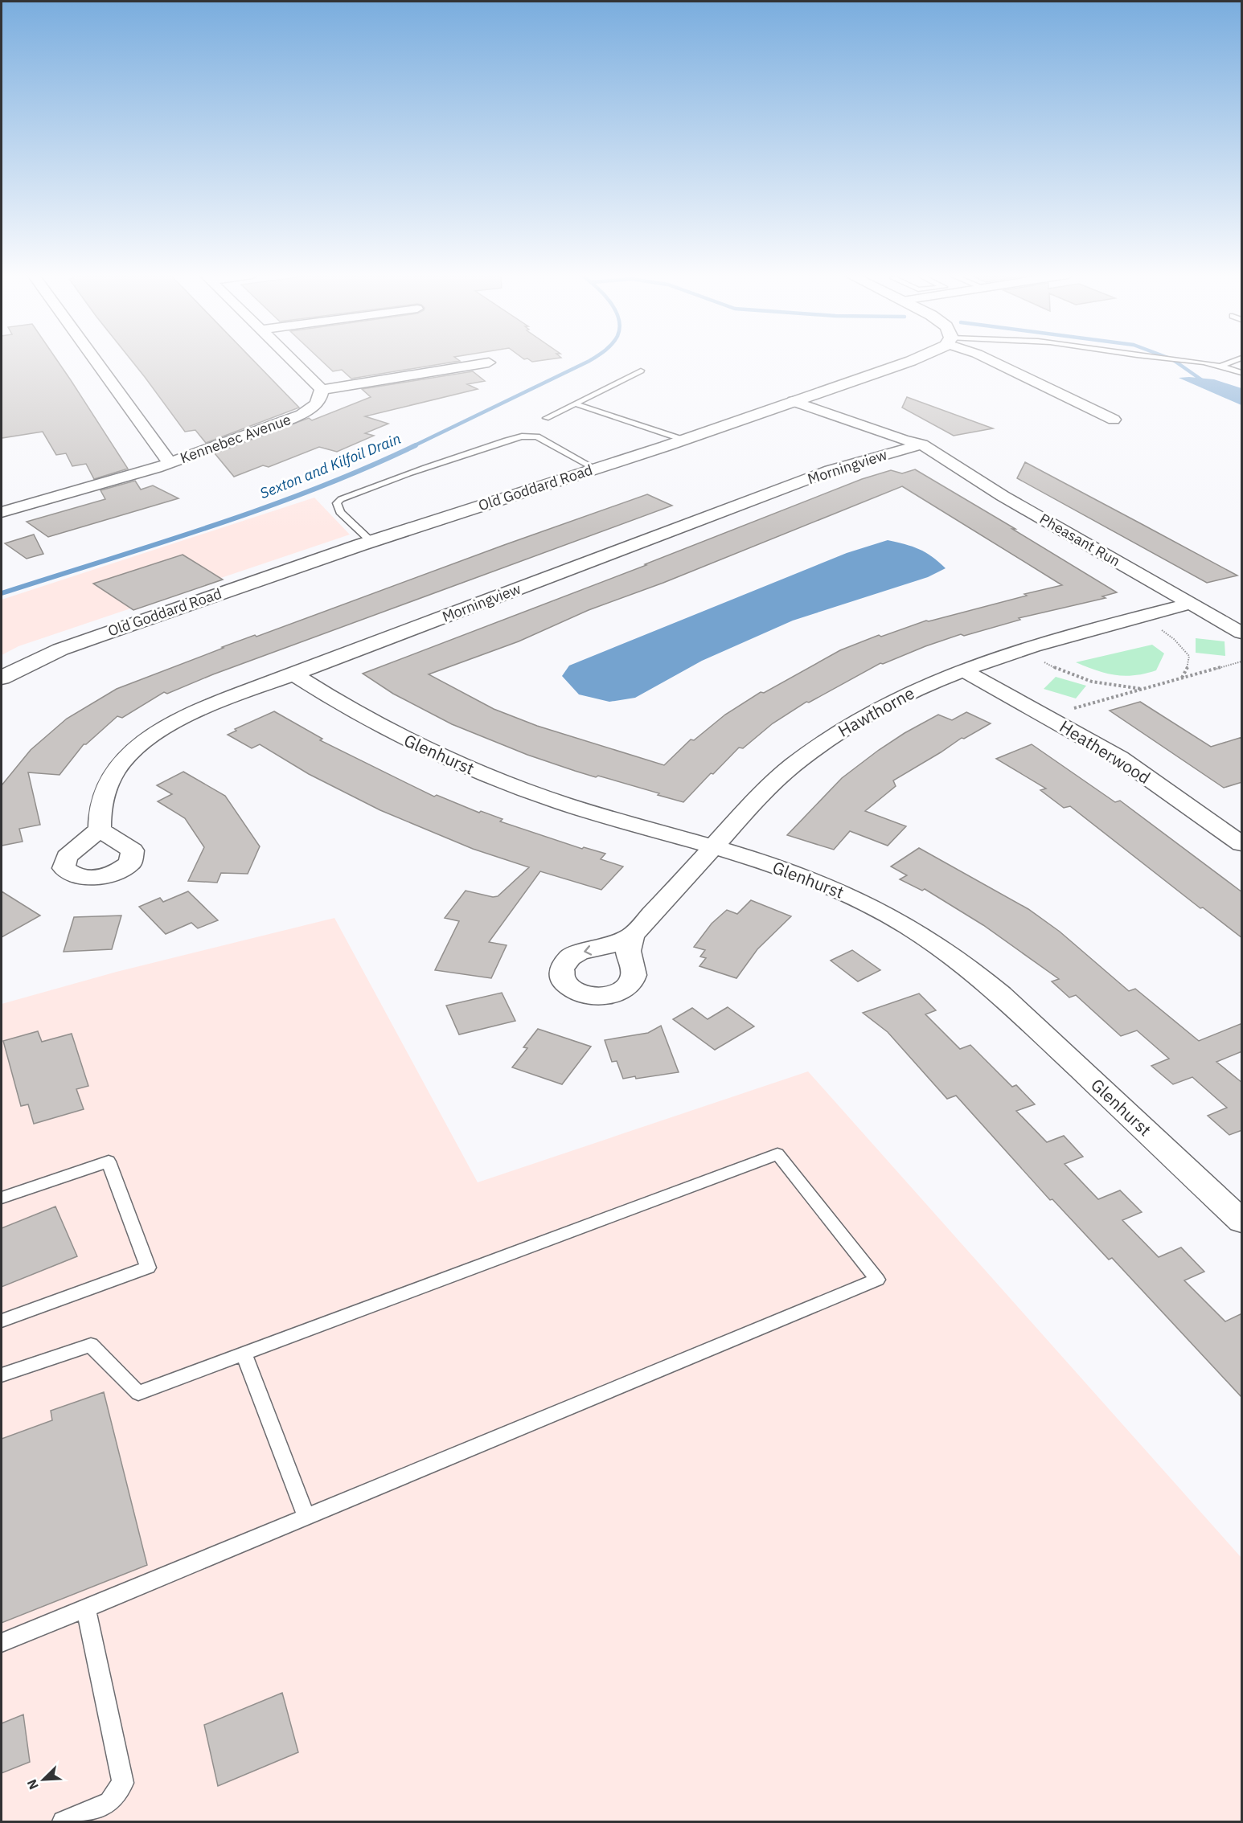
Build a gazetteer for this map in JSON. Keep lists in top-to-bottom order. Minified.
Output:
{"streets":{"street":["Kennebec Avenue","Morningview","Old Goddard Road","Pheasant Run","Hawthorne","Heatherwood","Glenhurst"]},"crossings":[["Morningview","Pheasant Run"],["Morningview","Glenhurst"],["Old Goddard Road","Pheasant Run"],["Pheasant Run","Hawthorne"],["Hawthorne","Heatherwood"],["Hawthorne","Glenhurst"]],"water":["Sexton and Kilfoil Drain"],"north":"bottom left"}
